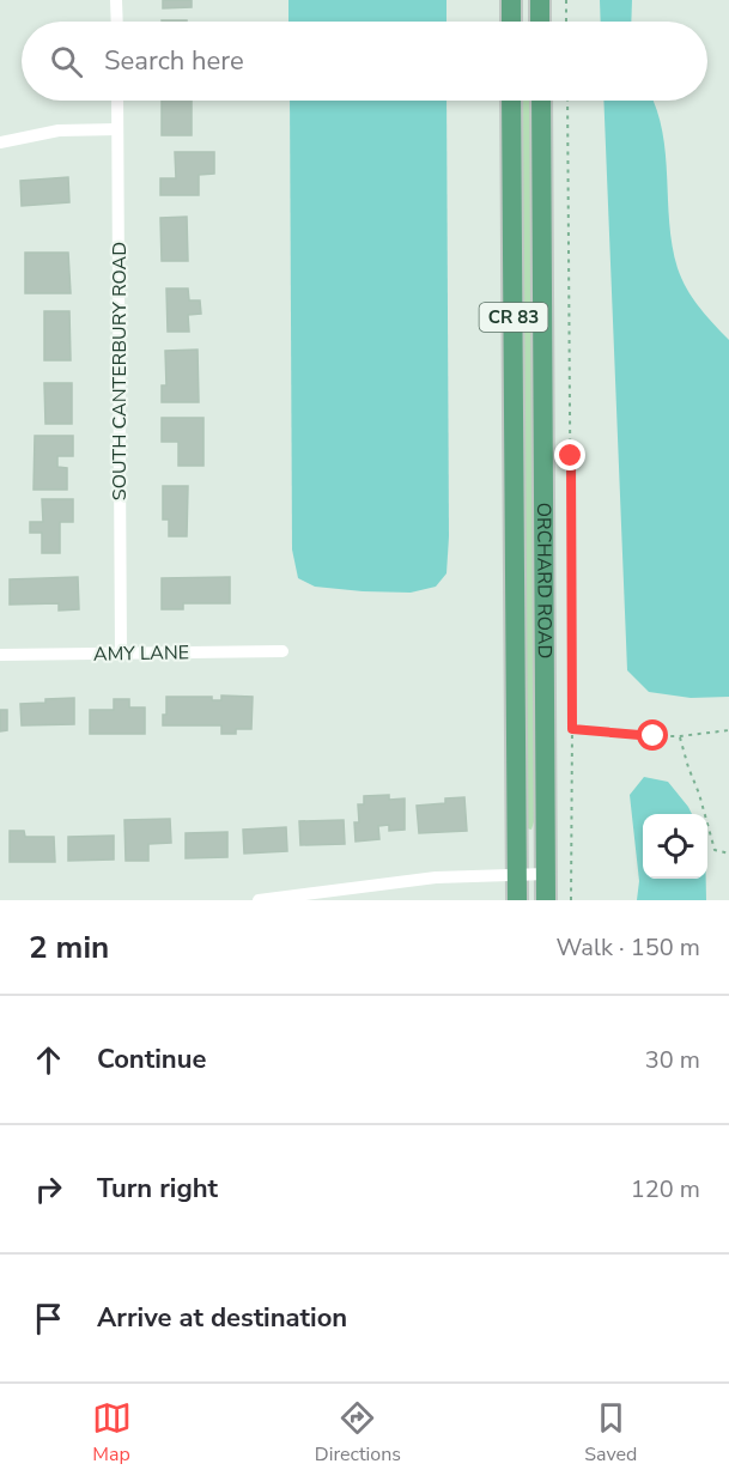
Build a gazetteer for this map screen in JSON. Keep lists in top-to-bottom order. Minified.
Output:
{"streets":{"main road":["CR 83","ORCHARD ROAD"],"street":["SOUTH CANTERBURY ROAD","AMY LANE"]},"crossings":[["SOUTH CANTERBURY ROAD","AMY LANE"]],"page":{"search":"Search here","heading":["2 min","Walk · 150 m"],"list":[["Continue","30 m"],["Turn right","120 m"],"Arrive at destination"],"nav":["Map","Directions","Saved"]}}
